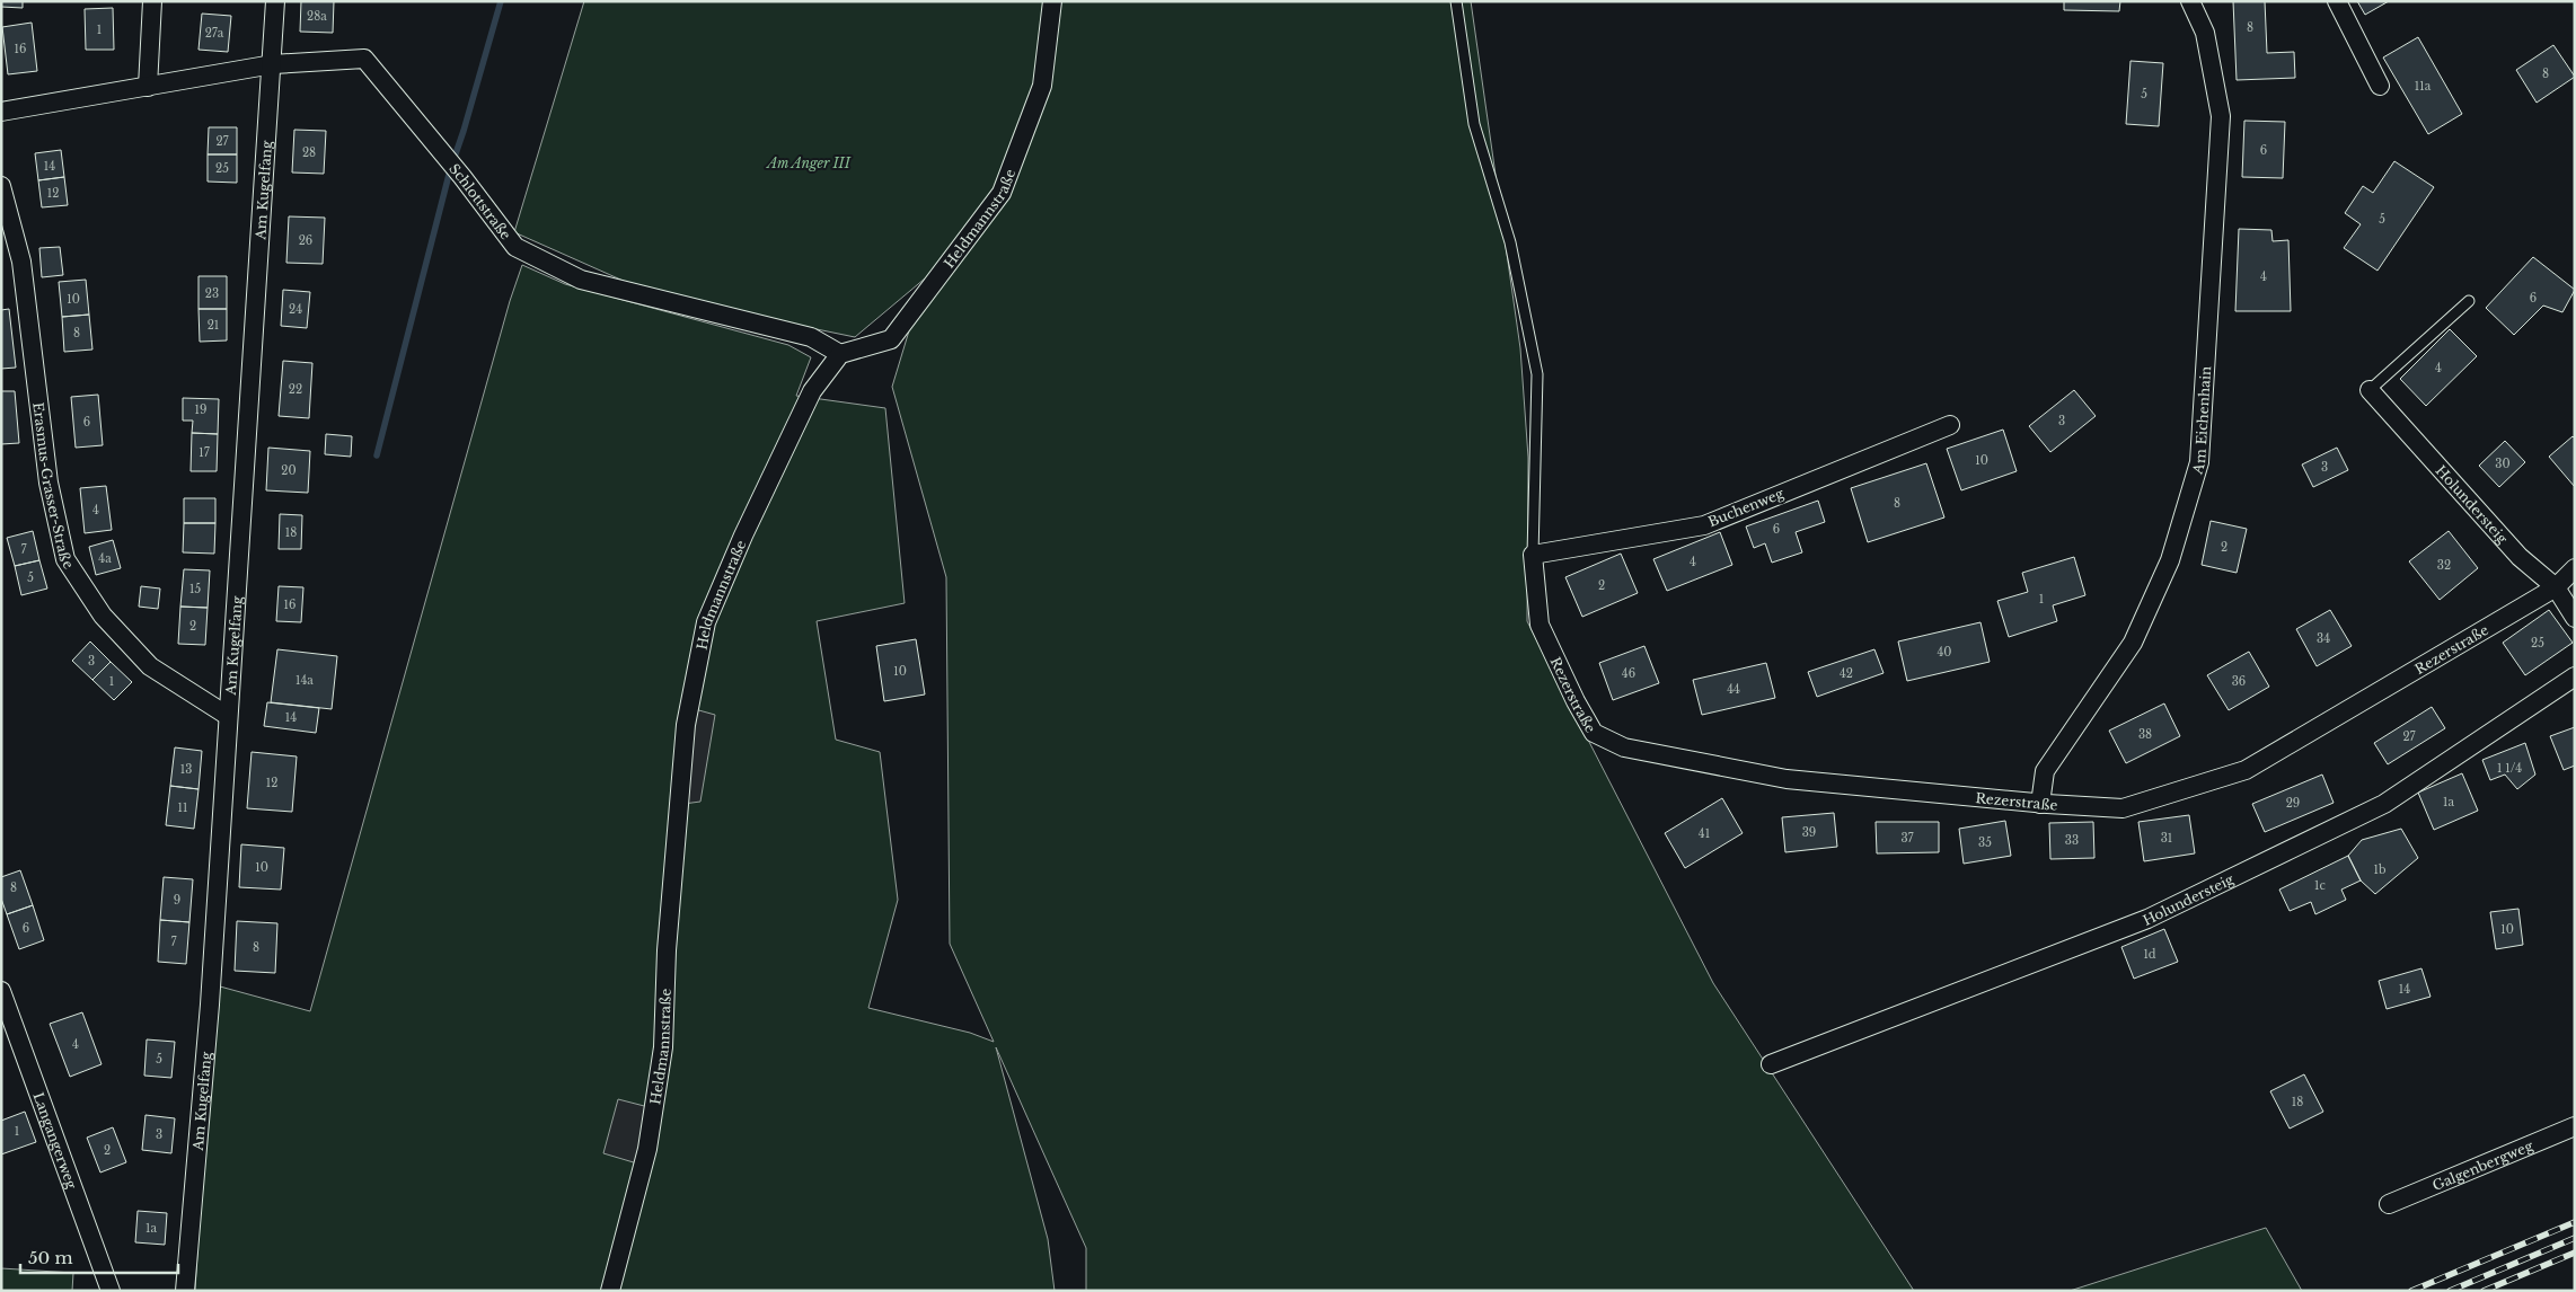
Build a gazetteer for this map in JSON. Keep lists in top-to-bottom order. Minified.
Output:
{"streets":{"street":["Am Kugelfang","Schlottstraße","Heldmannstraße","Am Eichenhain","Erasmus-Grasser-Straße","Holundersteig","Buchenweg","Rezerstraße","Langangerweg","Galgenbergweg"]},"crossings":[["Am Kugelfang","Schlottstraße"],["Am Kugelfang","Erasmus-Grasser-Straße"],["Schlottstraße","Heldmannstraße"],["Am Eichenhain","Rezerstraße"],["Holundersteig","Rezerstraße"],["Buchenweg","Rezerstraße"]],"parks":["Am Anger III"],"house_numbers":["28a","8","1","27a","16","8","11a","5","27","6","28","14","25","12","5","26","4","23","6","10","24","21","8","4","22","19","3","6","17","10","30","3","20","8","4","6","18","2","7","4a","4","32","5","2","15","1","16","2","34","25","40","3","10","46","42","14a","1","36","44","14","38","27","1 1/4","13","12","1a","29","11","39","41","37","31","33","35","10","1b","1c","8","9","6","10","7","8","1d","14","4","5","18","1","3","2","1a"],"scale_bar":"50 m"}
